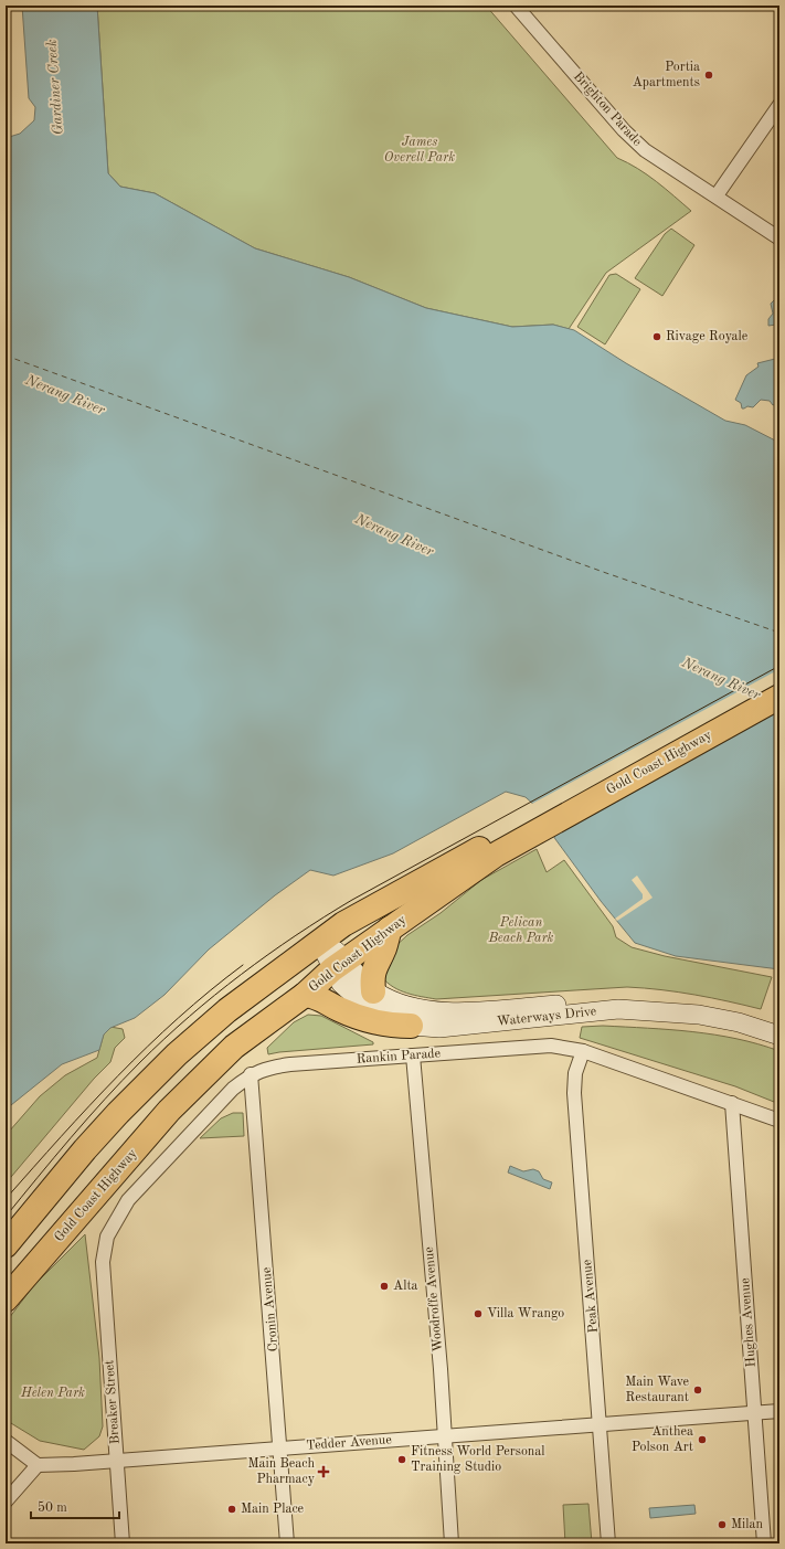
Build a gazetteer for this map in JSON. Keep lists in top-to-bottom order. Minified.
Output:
{"streets":{"highway":["Gold Coast Highway"],"street":["Brighton Parade","Waterways Drive","Rankin Parade","Peak Avenue","Woodroffe Avenue","Cronin Avenue","Hughes Avenue","Breaker Street","Tedder Avenue"]},"crossings":[["Gold Coast Highway","Waterways Drive"],["Rankin Parade","Peak Avenue"],["Rankin Parade","Woodroffe Avenue"],["Rankin Parade","Cronin Avenue"],["Rankin Parade","Hughes Avenue"],["Rankin Parade","Breaker Street"],["Peak Avenue","Tedder Avenue"],["Woodroffe Avenue","Tedder Avenue"],["Cronin Avenue","Tedder Avenue"],["Hughes Avenue","Tedder Avenue"],["Breaker Street","Tedder Avenue"]],"water":["Gardiner Creek","Nerang River"],"parks":["James Overell Park","Pelican Beach Park","Helen Park"],"places":{"other":["Portia Apartments","Rivage Royale","Alta","Villa Wrango","Main Wave Restaurant","Anthea Polson Art","Fitness World Personal Training Studio","Main Place","Milan"],"health":["Main Beach Pharmacy"]},"scale_bar":"50 m"}
